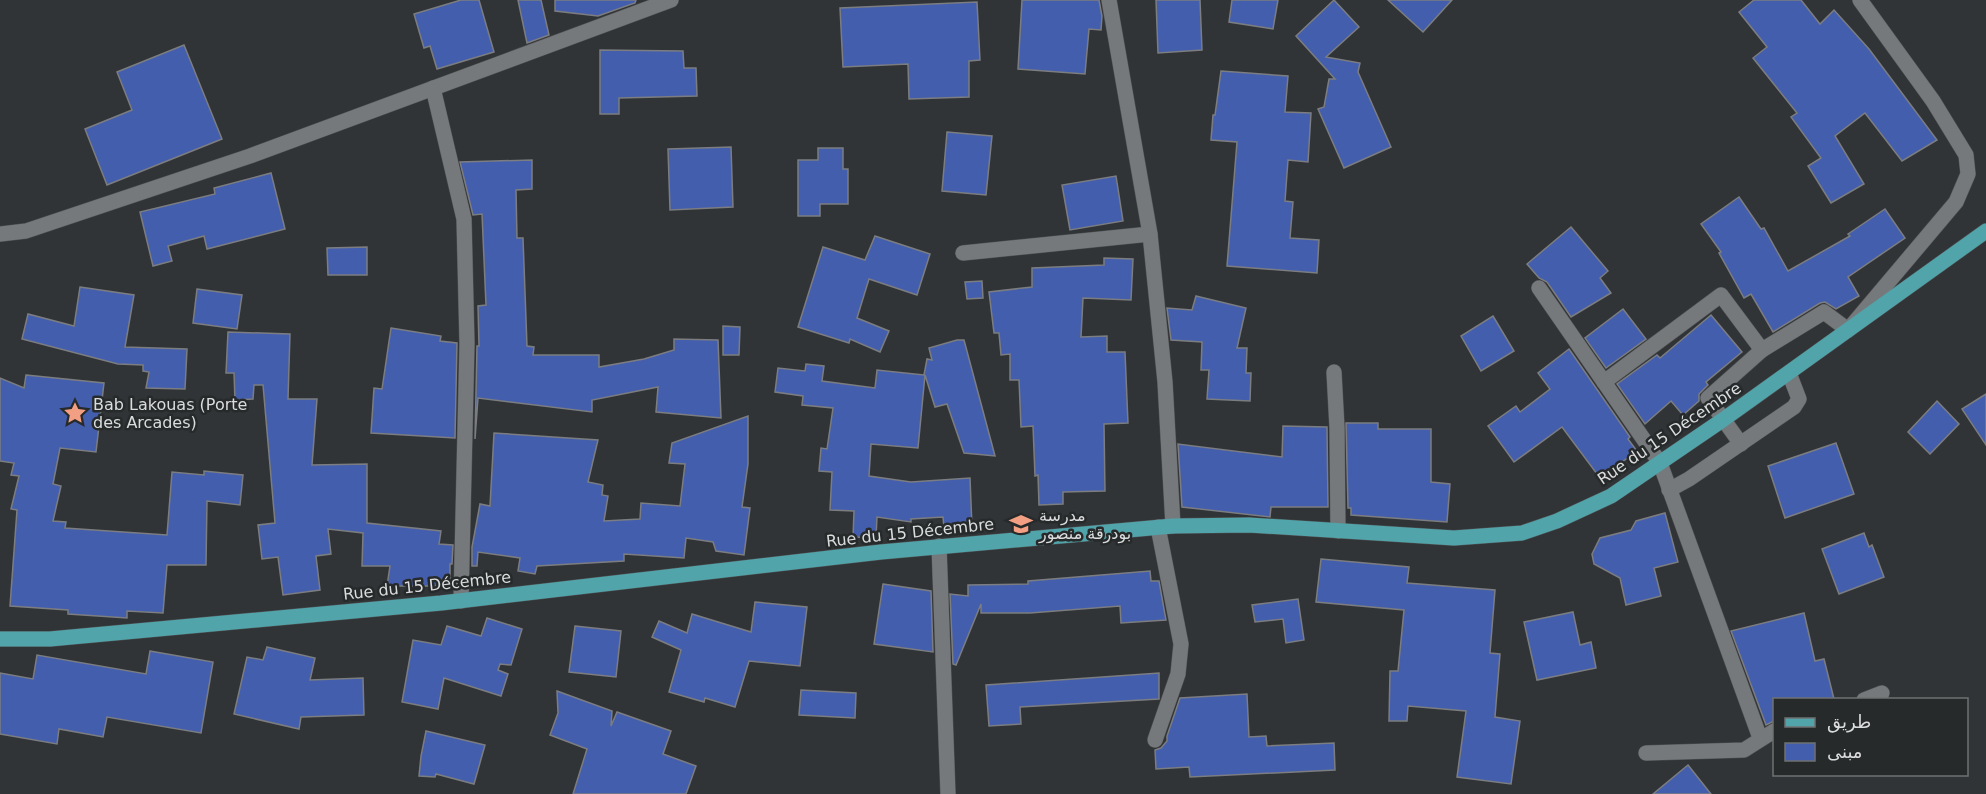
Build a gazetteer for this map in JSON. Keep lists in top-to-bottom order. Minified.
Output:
{"streets":{"main road":["Rue du 15 Décembre"]},"places":{"place":["Bab Lakouas (Porte des Arcades)"],"school or university":["مدرسة بودرقة منصور"]},"legend":["طريق","مبنى"]}
